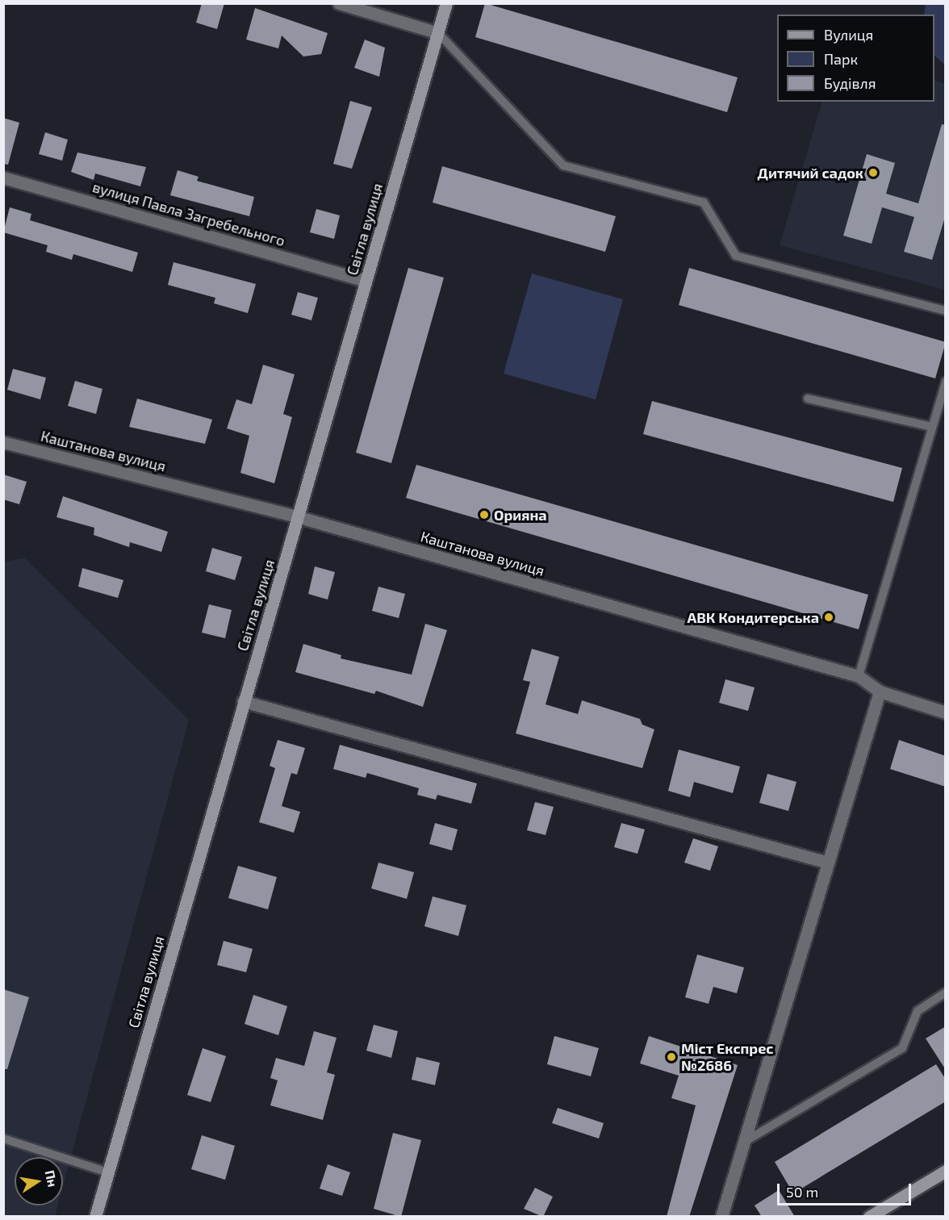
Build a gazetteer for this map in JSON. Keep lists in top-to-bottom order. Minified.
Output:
{"streets":{"street":["вулиця Павла Загребельного","Світла вулиця","Каштанова вулиця"]},"crossings":[["вулиця Павла Загребельного","Світла вулиця"],["Світла вулиця","Каштанова вулиця"]],"places":["Дитячий садок","Орияна","АВК Кондитерська","Міст Експрес №2686"],"legend":["Вулиця","Парк","Будівля"],"scale_bar":"50 m","north":"right"}
